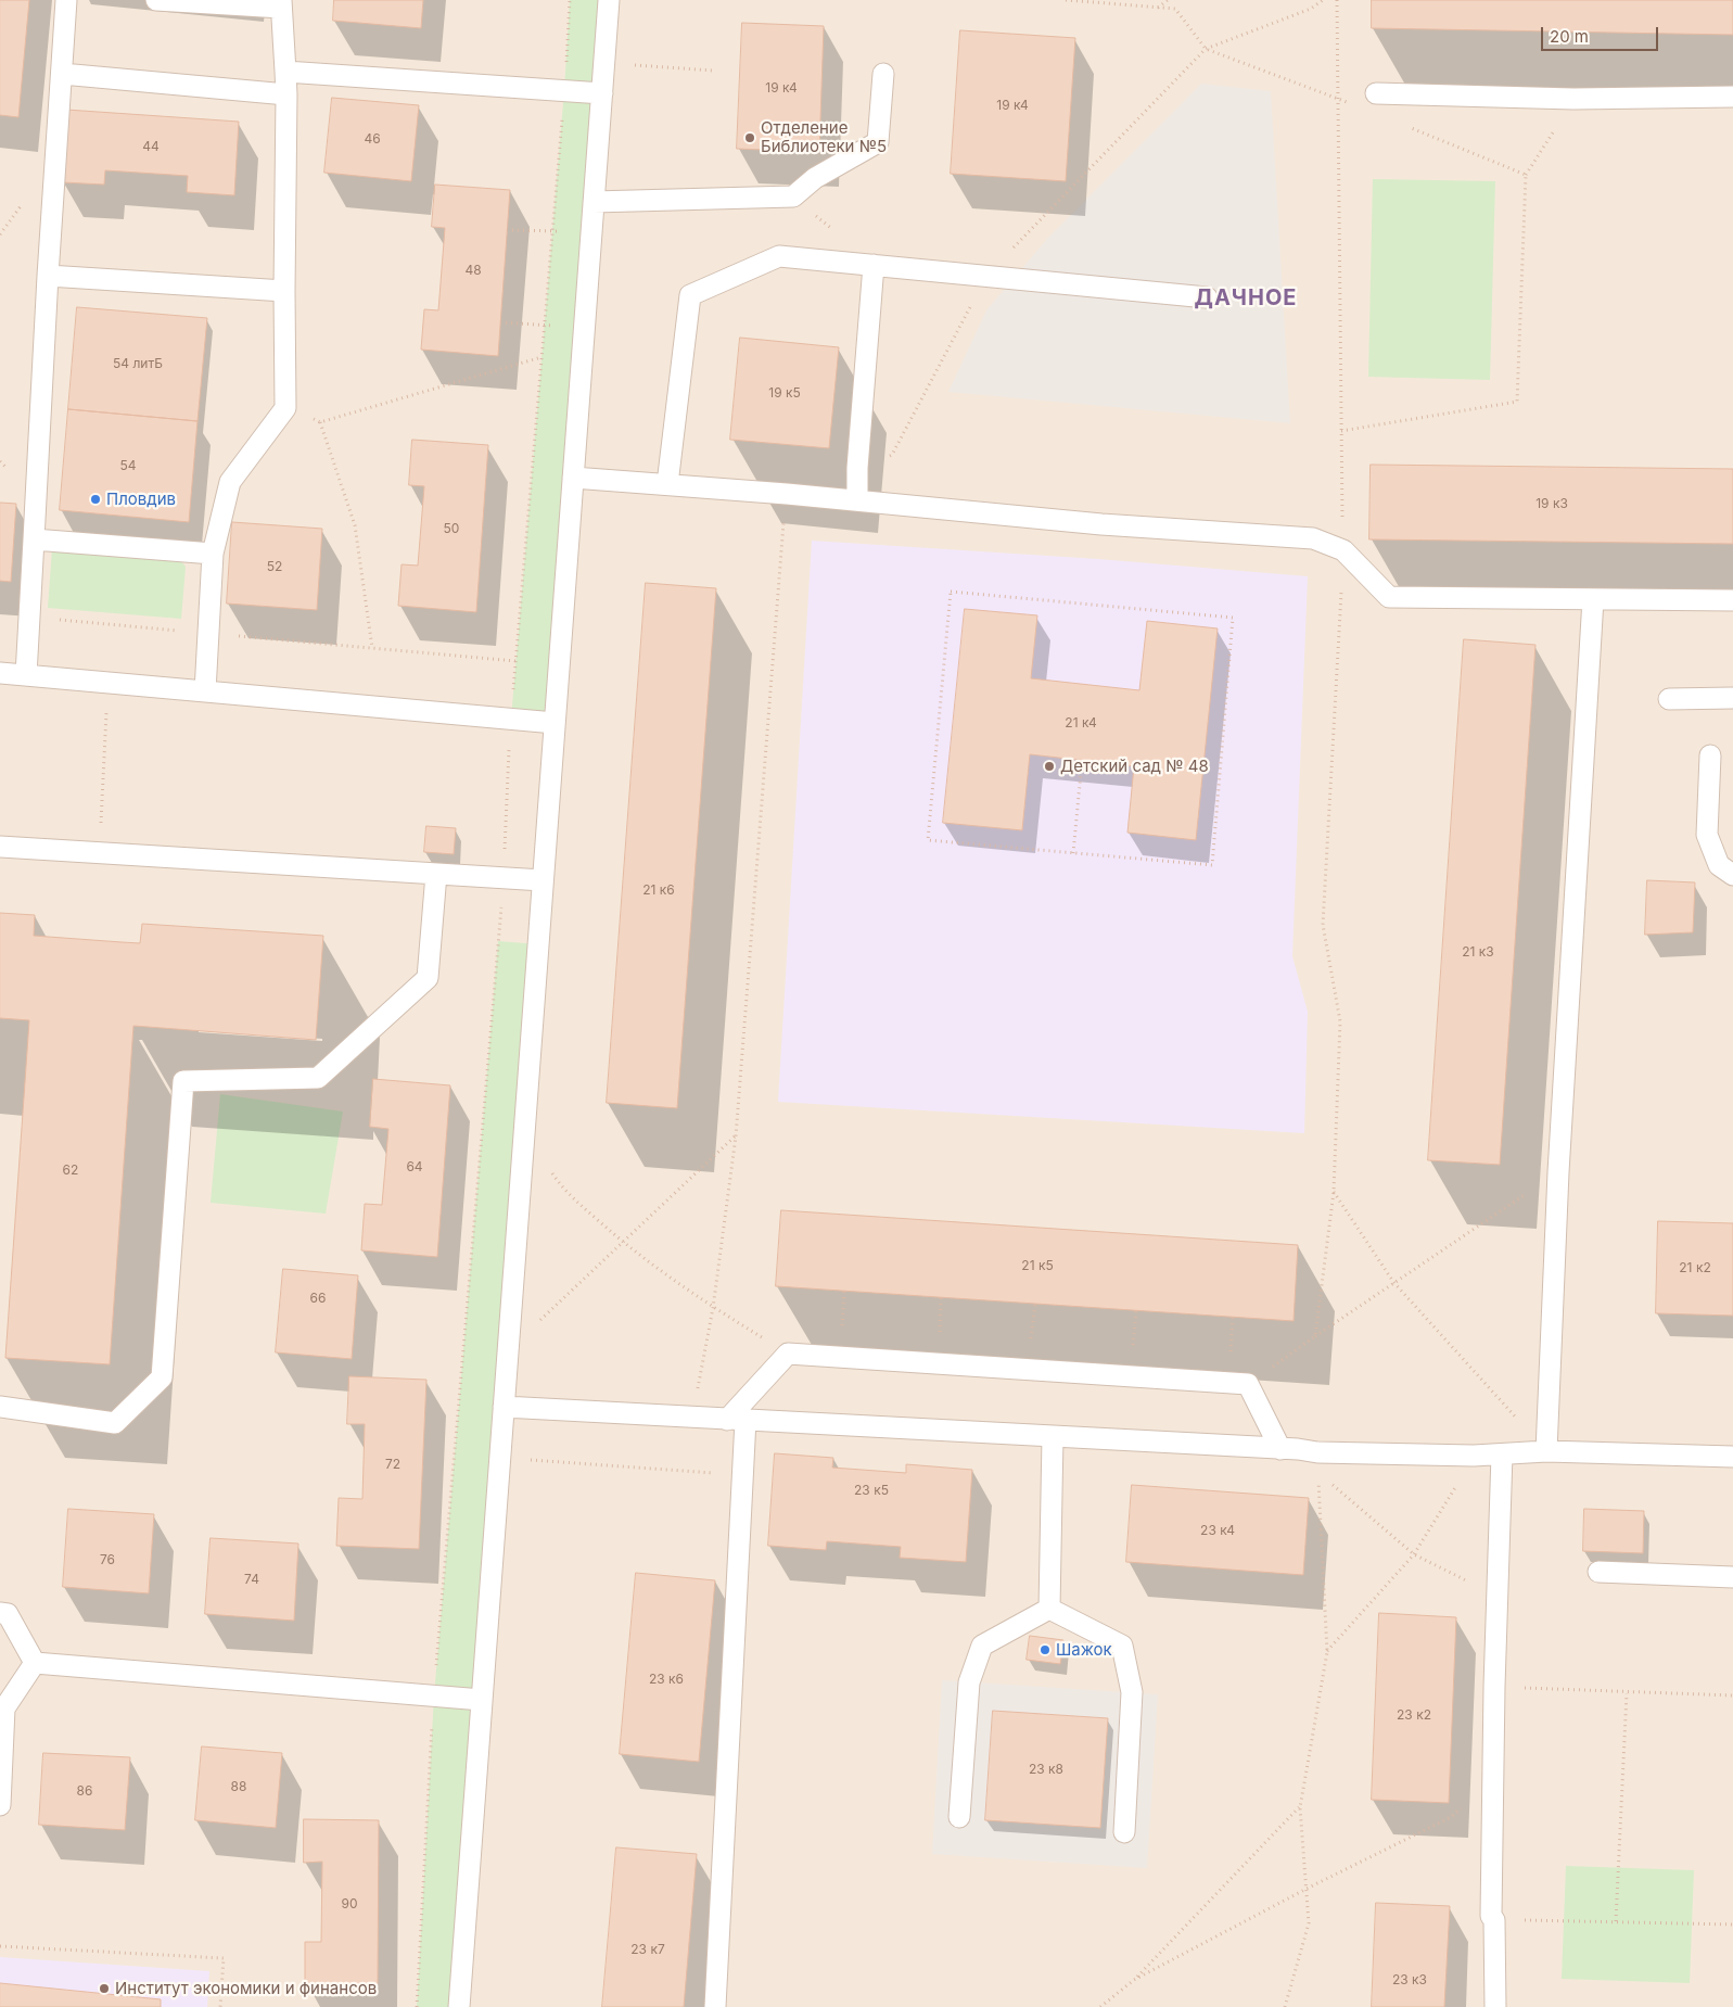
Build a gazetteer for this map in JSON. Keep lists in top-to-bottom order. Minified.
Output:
{"districts":["ДАЧНОЕ"],"places":["Отделение Библиотеки №5","Пловдив","Детский сад № 48","Шажок","Институт экономики и финансов"],"house_numbers":["19 к4","19 к4","46","44","48","54 литБ","19 к5","54","19 к3","50","52","21 к4","21 к6","21 к3","64","62","21 к5","21 к2","66","72","23 к5","23 к4","76","74","23 к6","23 к2","23 к8","88","86","90","23 к7","23 к3"],"scale_bar":"20 m"}
